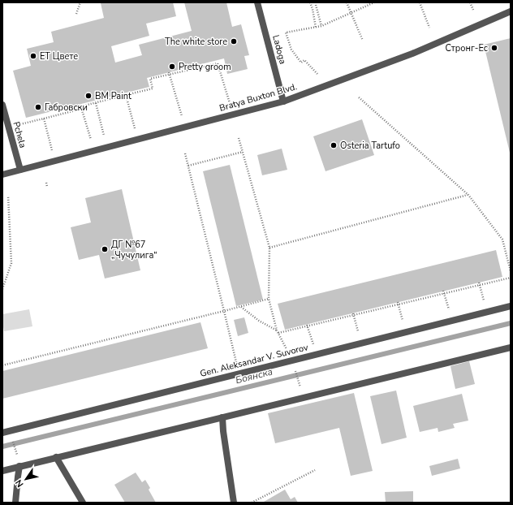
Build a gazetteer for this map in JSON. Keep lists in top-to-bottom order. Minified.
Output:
{"streets":{"street":["Ladoga","Bratya Buxton Blvd.","Pchela","Gen. Aleksandar V. Suvorov"]},"crossings":[["Ladoga","Bratya Buxton Blvd."],["Bratya Buxton Blvd.","Pchela"]],"water":["Боянска"],"places":["The white store","Стронг-Ес","ЕТ Цвете","Pretty groom","BM Paint","Габровски","Osteria Tartufo","ДГ №67 „Чучулига“"],"north":"bottom left"}
